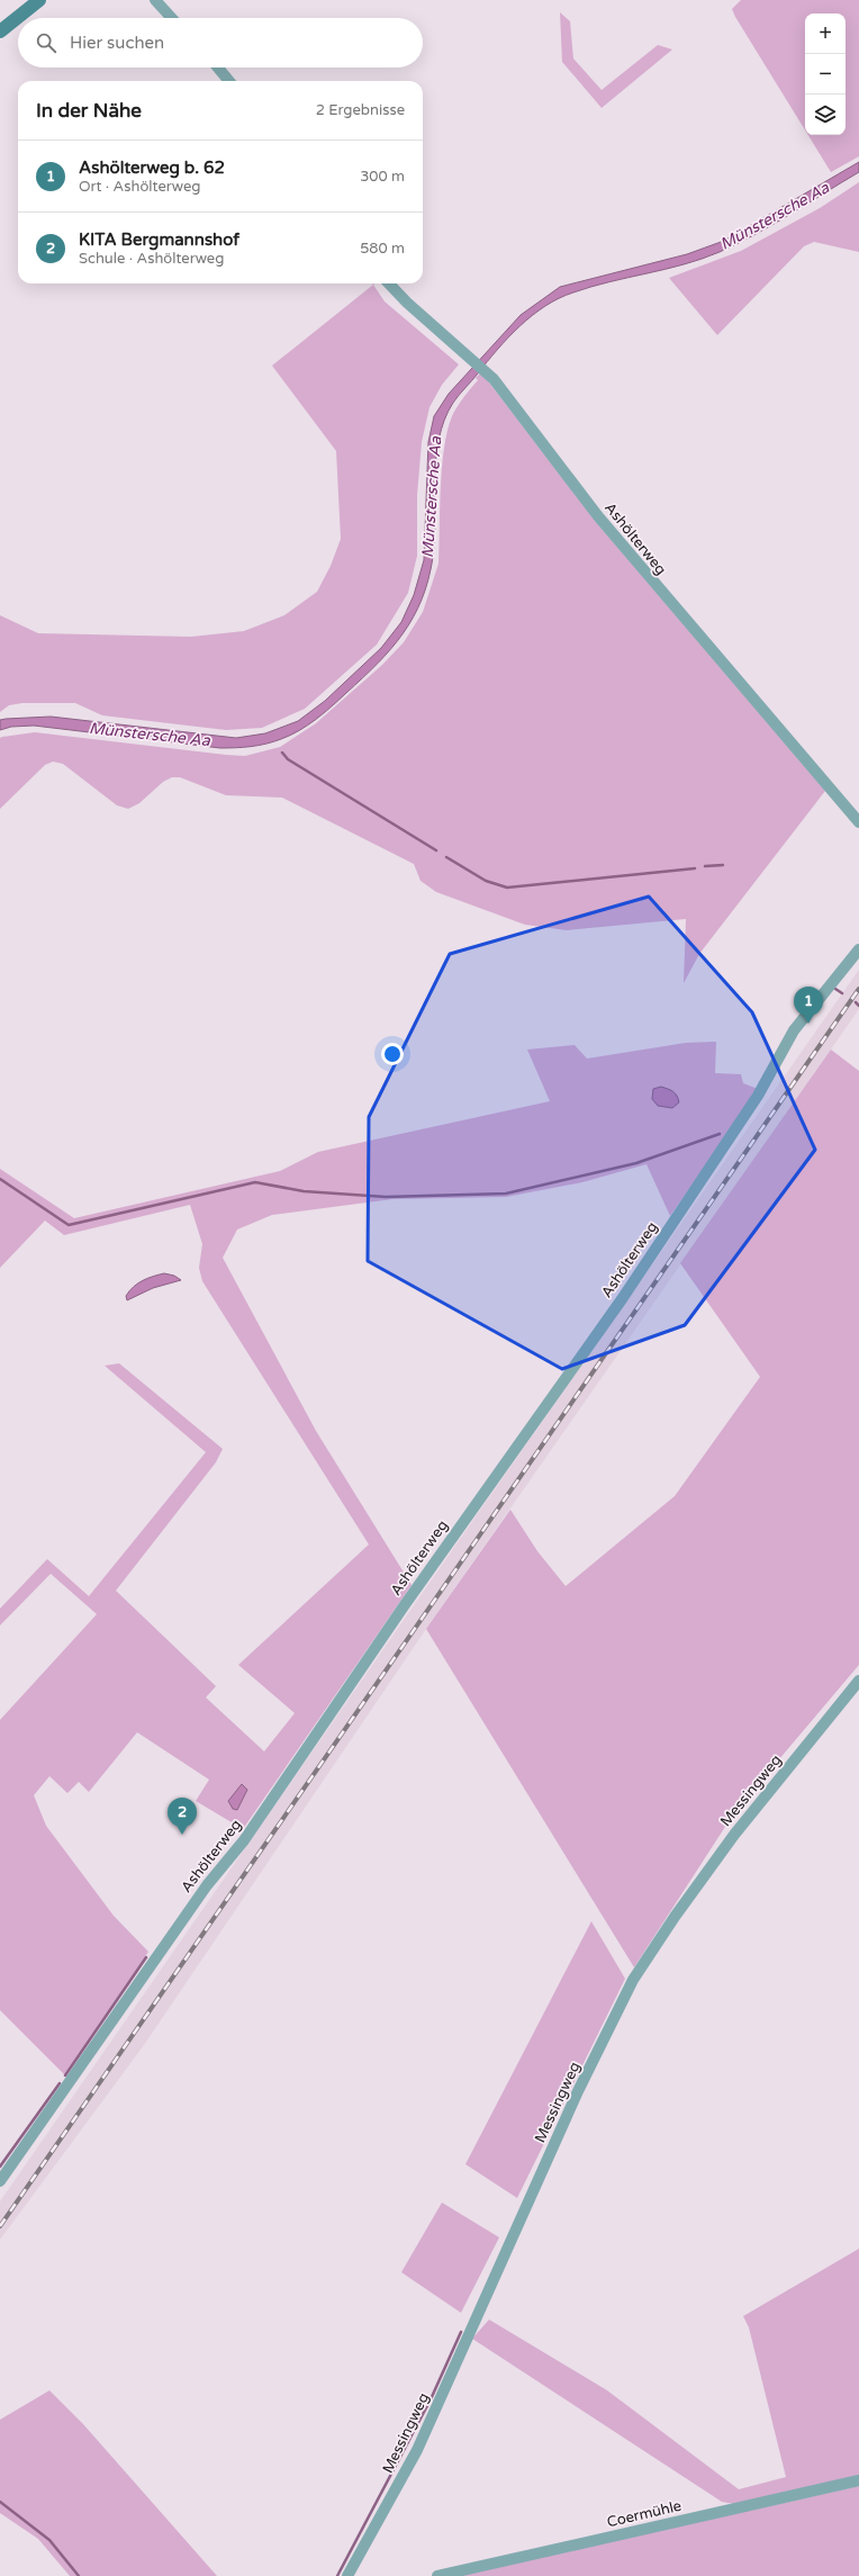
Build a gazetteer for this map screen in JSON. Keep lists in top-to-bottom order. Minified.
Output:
{"streets":{"street":["Ashölterweg","Messingweg","Coermühle"]},"water":["Münstersche Aa"],"page":{"map_buttons":["+","−"],"search":"Hier suchen","heading":["In der Nähe","2 Ergebnisse"],"list":[{"mark":"1","name":"Ashölterweg b. 62","note":"Ort · Ashölterweg","value":"300 m"},{"mark":"2","name":"KITA Bergmannshof","note":"Schule · Ashölterweg","value":"580 m"}],"pins":["1","2"]}}
